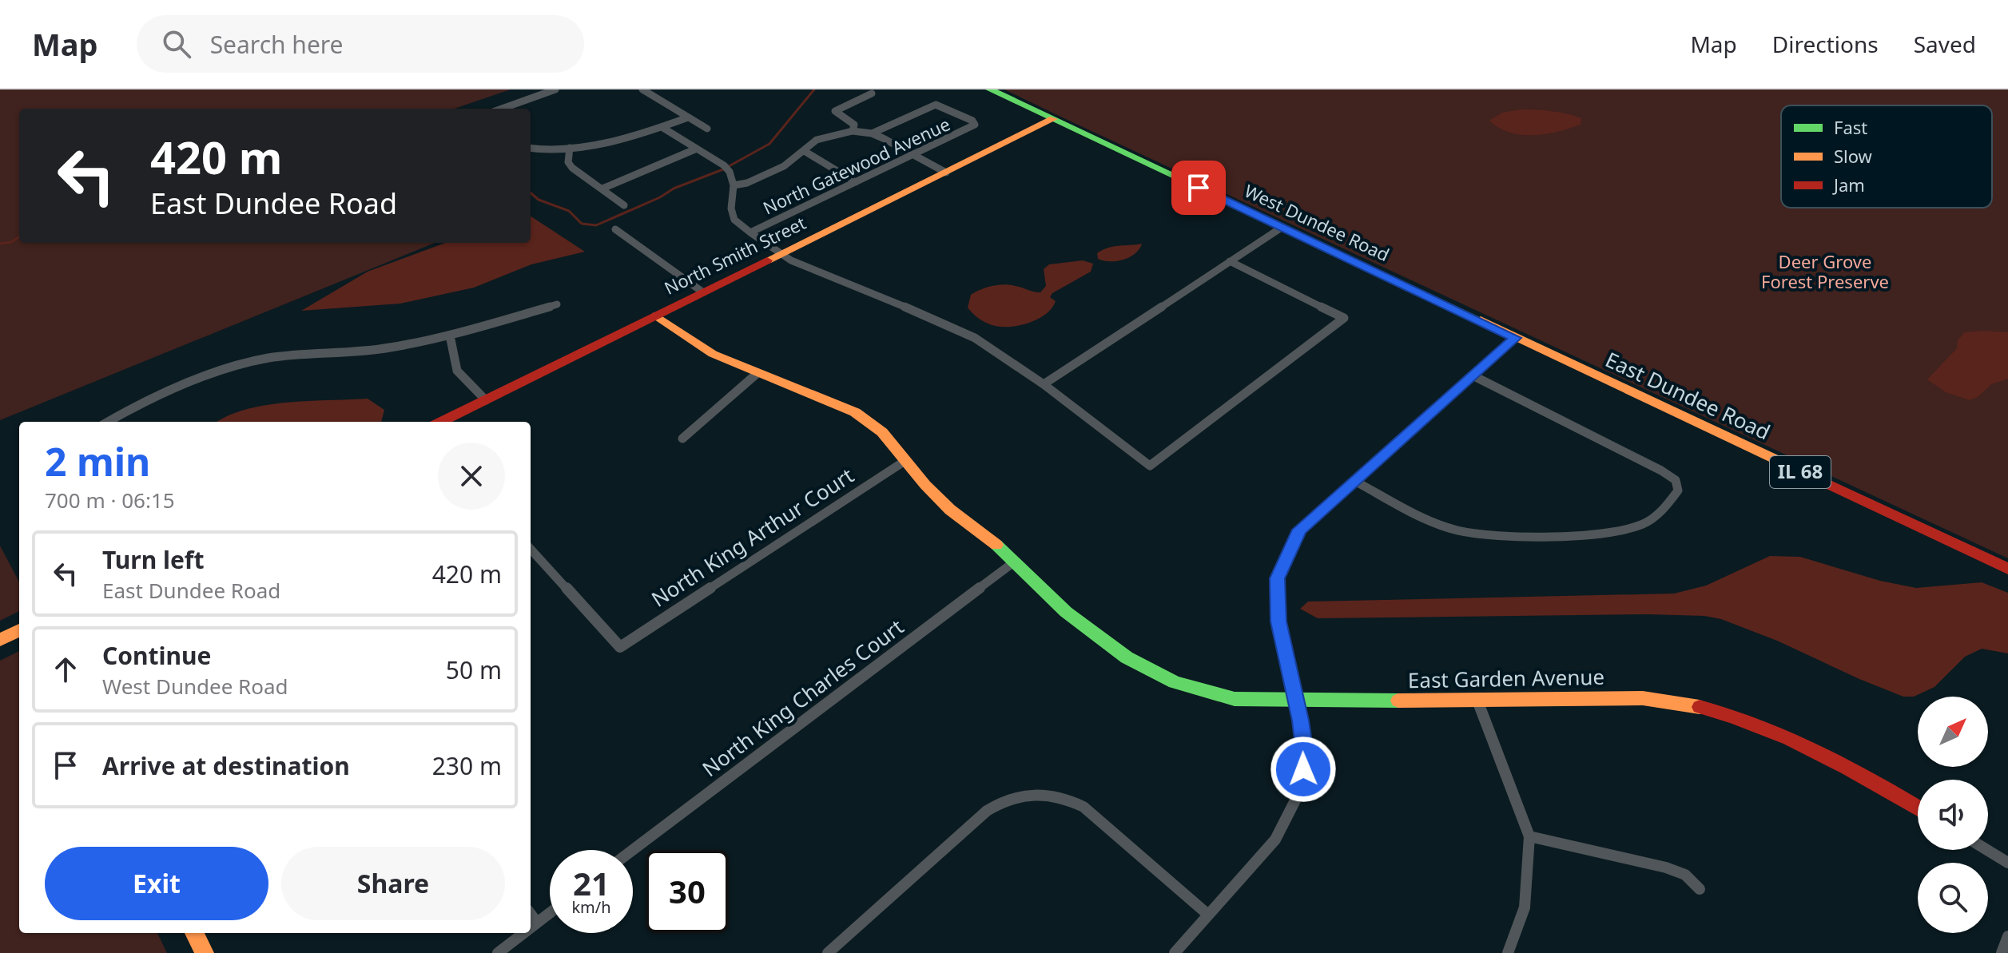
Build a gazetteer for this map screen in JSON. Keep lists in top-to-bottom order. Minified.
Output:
{"streets":{"street":["North Gatewood Avenue","West Dundee Road","North Smith Street","East Dundee Road","IL 68","North King Arthur Court","East Garden Avenue","North King Charles Court"]},"crossings":[["West Dundee Road","North Smith Street"],["West Dundee Road","East Dundee Road"],["North Smith Street","East Garden Avenue"],["North King Arthur Court","East Garden Avenue"],["East Garden Avenue","North King Charles Court"]],"parks":["Deer Grove Forest Preserve"],"legend":["Fast","Slow","Jam"],"north":"top right","page":{"header":"Map","search":"Search here","nav":["Map","Directions","Saved"],"turn":["420 m","East Dundee Road"],"heading":["2 min","700 m · 06:15"],"list":[{"name":"Turn left","note":"East Dundee Road","value":"420 m"},{"name":"Continue","note":"West Dundee Road","value":"50 m"},{"name":"Arrive at destination","value":"230 m"}],"buttons":["Exit","Share"],"speed":"21 km/h","limit":"30"}}
